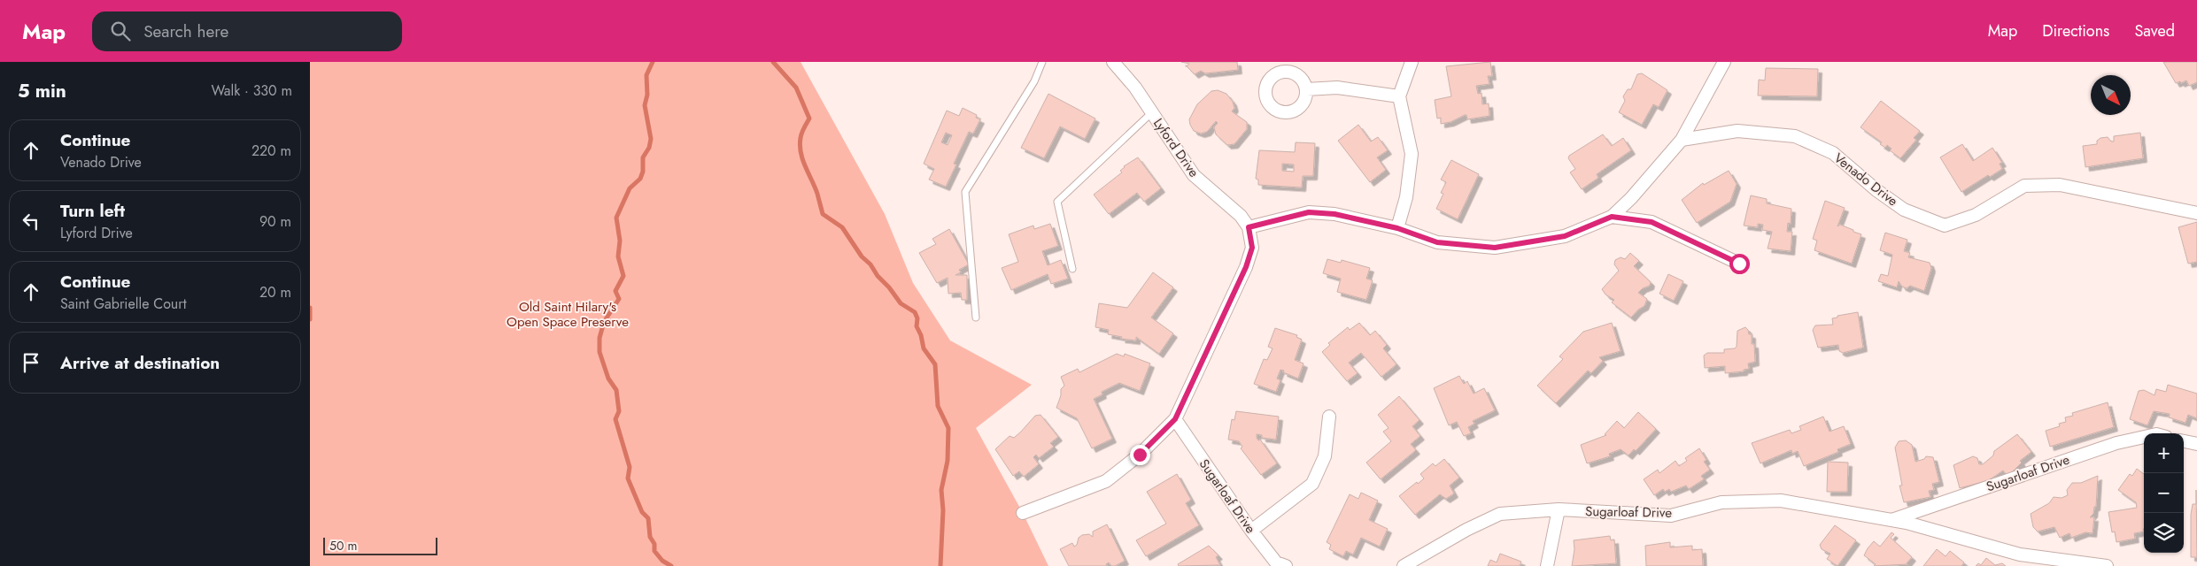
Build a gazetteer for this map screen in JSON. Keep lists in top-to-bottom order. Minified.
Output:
{"streets":{"street":["Lyford Drive","Venado Drive","Sugarloaf Drive"]},"parks":["Old Saint Hilary's Open Space Preserve"],"scale_bar":"50 m","north":"bottom right","page":{"header":"Map","search":"Search here","nav":["Map","Directions","Saved"],"heading":["5 min","Walk · 330 m"],"list":[["Continue","Venado Drive","220 m"],["Turn left","Lyford Drive","90 m"],["Continue","Saint Gabrielle Court","20 m"],"Arrive at destination"],"map_buttons":["+","−"],"scale":"50 m"}}
